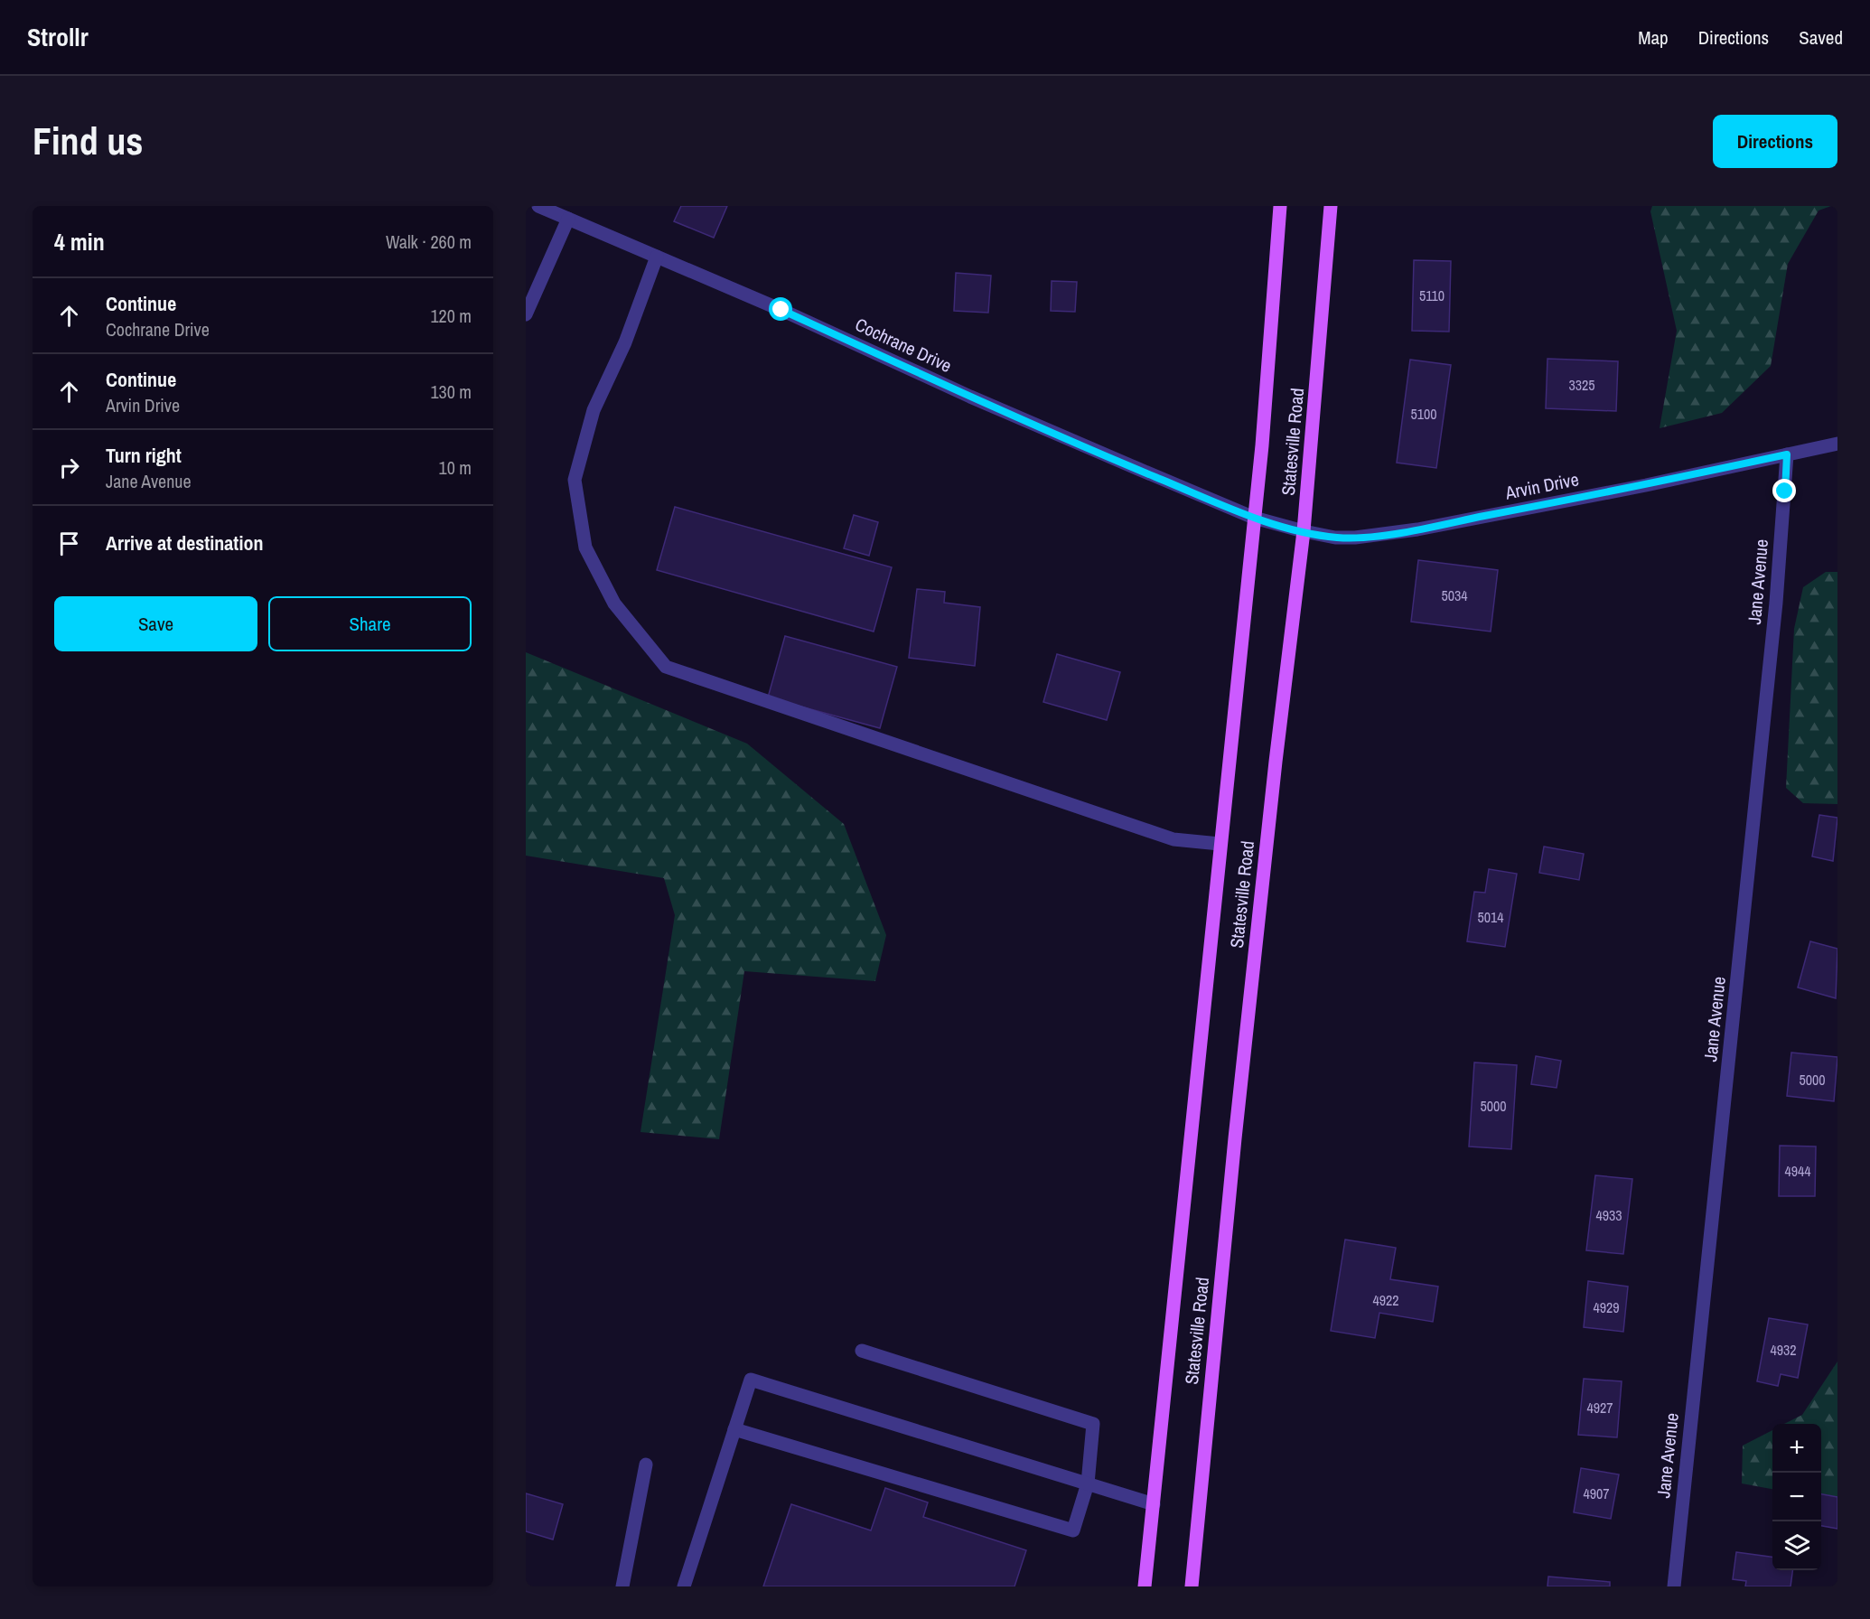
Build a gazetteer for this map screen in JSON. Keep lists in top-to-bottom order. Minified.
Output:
{"streets":{"main road":["Statesville Road"],"street":["Cochrane Drive","Arvin Drive","Jane Avenue"]},"crossings":[["Cochrane Drive","Statesville Road"],["Cochrane Drive","Arvin Drive"],["Statesville Road","Arvin Drive"],["Arvin Drive","Jane Avenue"]],"house_numbers":["5110","3325","5100","5034","5014","5000","5000","4944","4933","4922","4929","4932","4927","4907"],"page":{"header":"Strollr","nav":["Map","Directions","Saved"],"buttons":["Directions",["Save","Share"]],"title":"Find us","heading":["4 min","Walk · 260 m"],"list":[["Continue","Cochrane Drive","120 m"],["Continue","Arvin Drive","130 m"],["Turn right","Jane Avenue","10 m"],"Arrive at destination"],"map_buttons":["+","−"]}}
